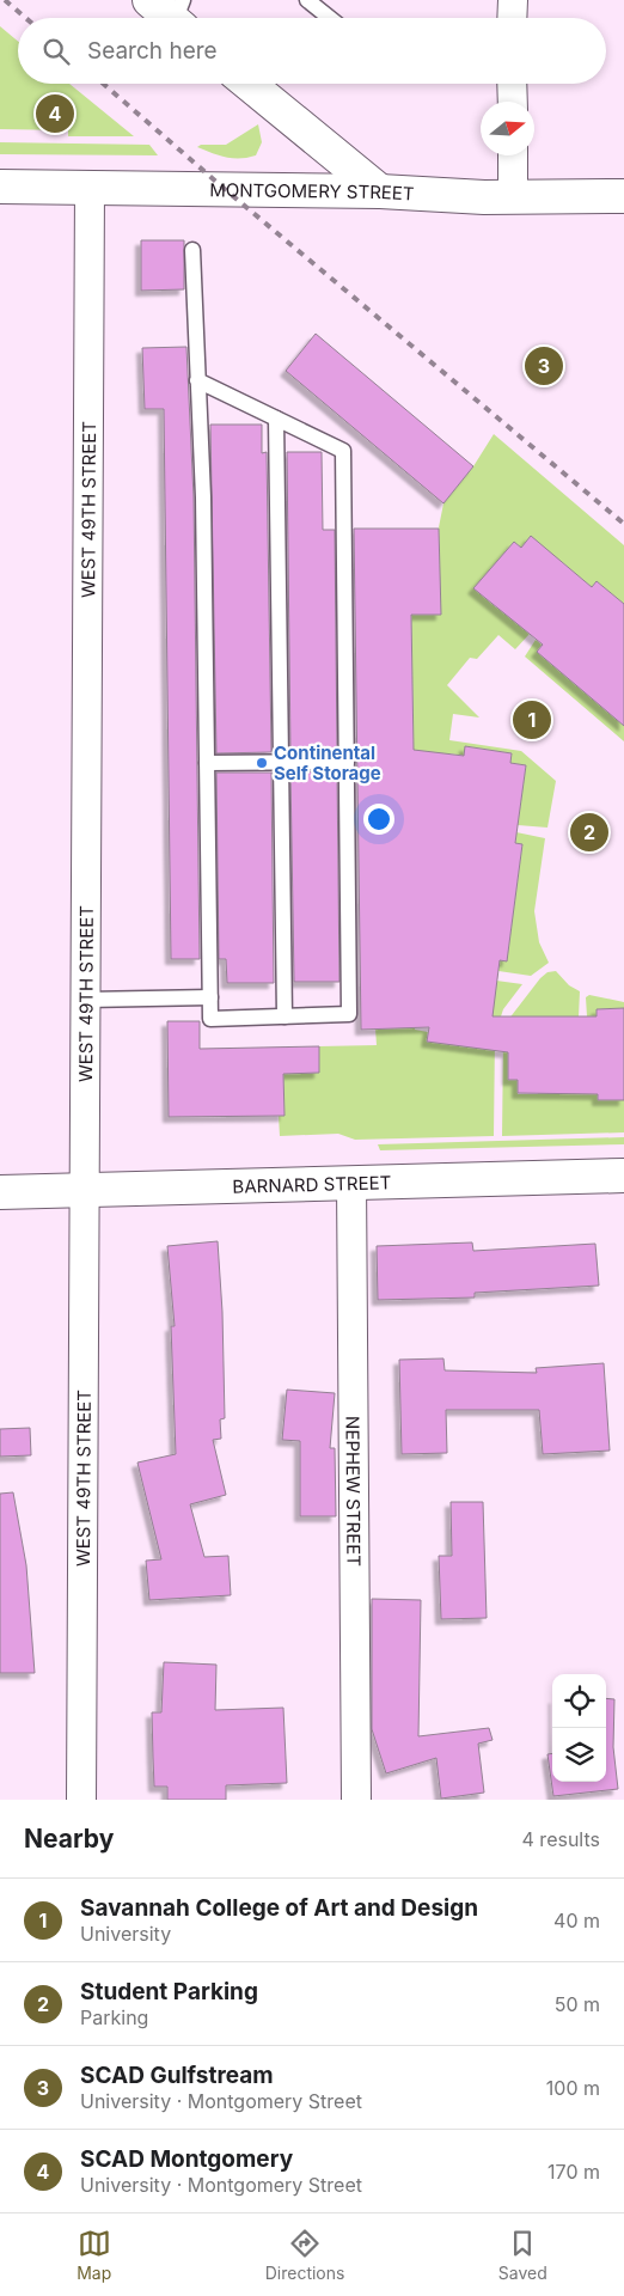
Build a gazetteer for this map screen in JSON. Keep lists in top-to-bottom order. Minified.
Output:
{"streets":{"main road":["MONTGOMERY STREET","BARNARD STREET"],"street":["WEST 49TH STREET","NEPHEW STREET"]},"crossings":[["MONTGOMERY STREET","WEST 49TH STREET"],["WEST 49TH STREET","BARNARD STREET"],["BARNARD STREET","NEPHEW STREET"]],"places":["Continental Self Storage"],"north":"right","page":{"search":"Search here","pins":["4","3","1","2"],"heading":["Nearby","4 results"],"list":[{"mark":"1","name":"Savannah College of Art and Design","note":"University","value":"40 m"},{"mark":"2","name":"Student Parking","note":"Parking","value":"50 m"},{"mark":"3","name":"SCAD Gulfstream","note":"University · Montgomery Street","value":"100 m"},{"mark":"4","name":"SCAD Montgomery","note":"University · Montgomery Street","value":"170 m"}],"nav":["Map","Directions","Saved"]}}
